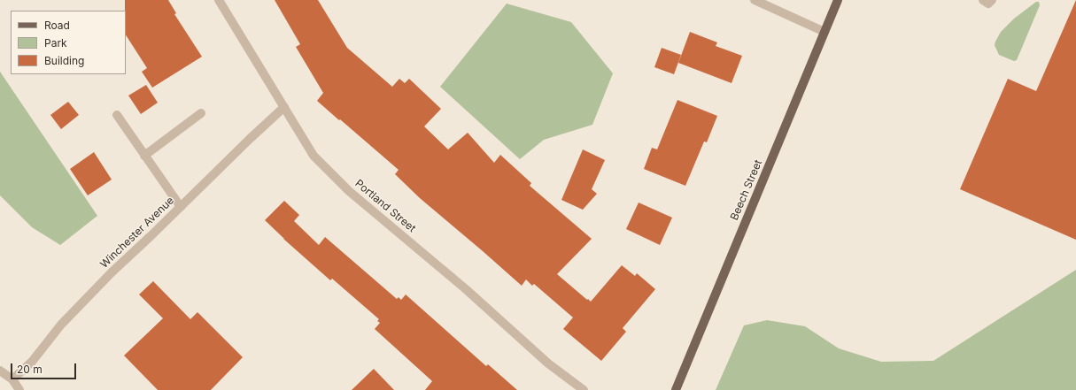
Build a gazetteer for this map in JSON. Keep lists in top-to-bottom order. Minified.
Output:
{"streets":{"main road":["Beech Street"],"street":["Portland Street","Winchester Avenue"]},"crossings":[["Portland Street","Winchester Avenue"]],"legend":["Road","Park","Building"],"scale_bar":"20 m"}
